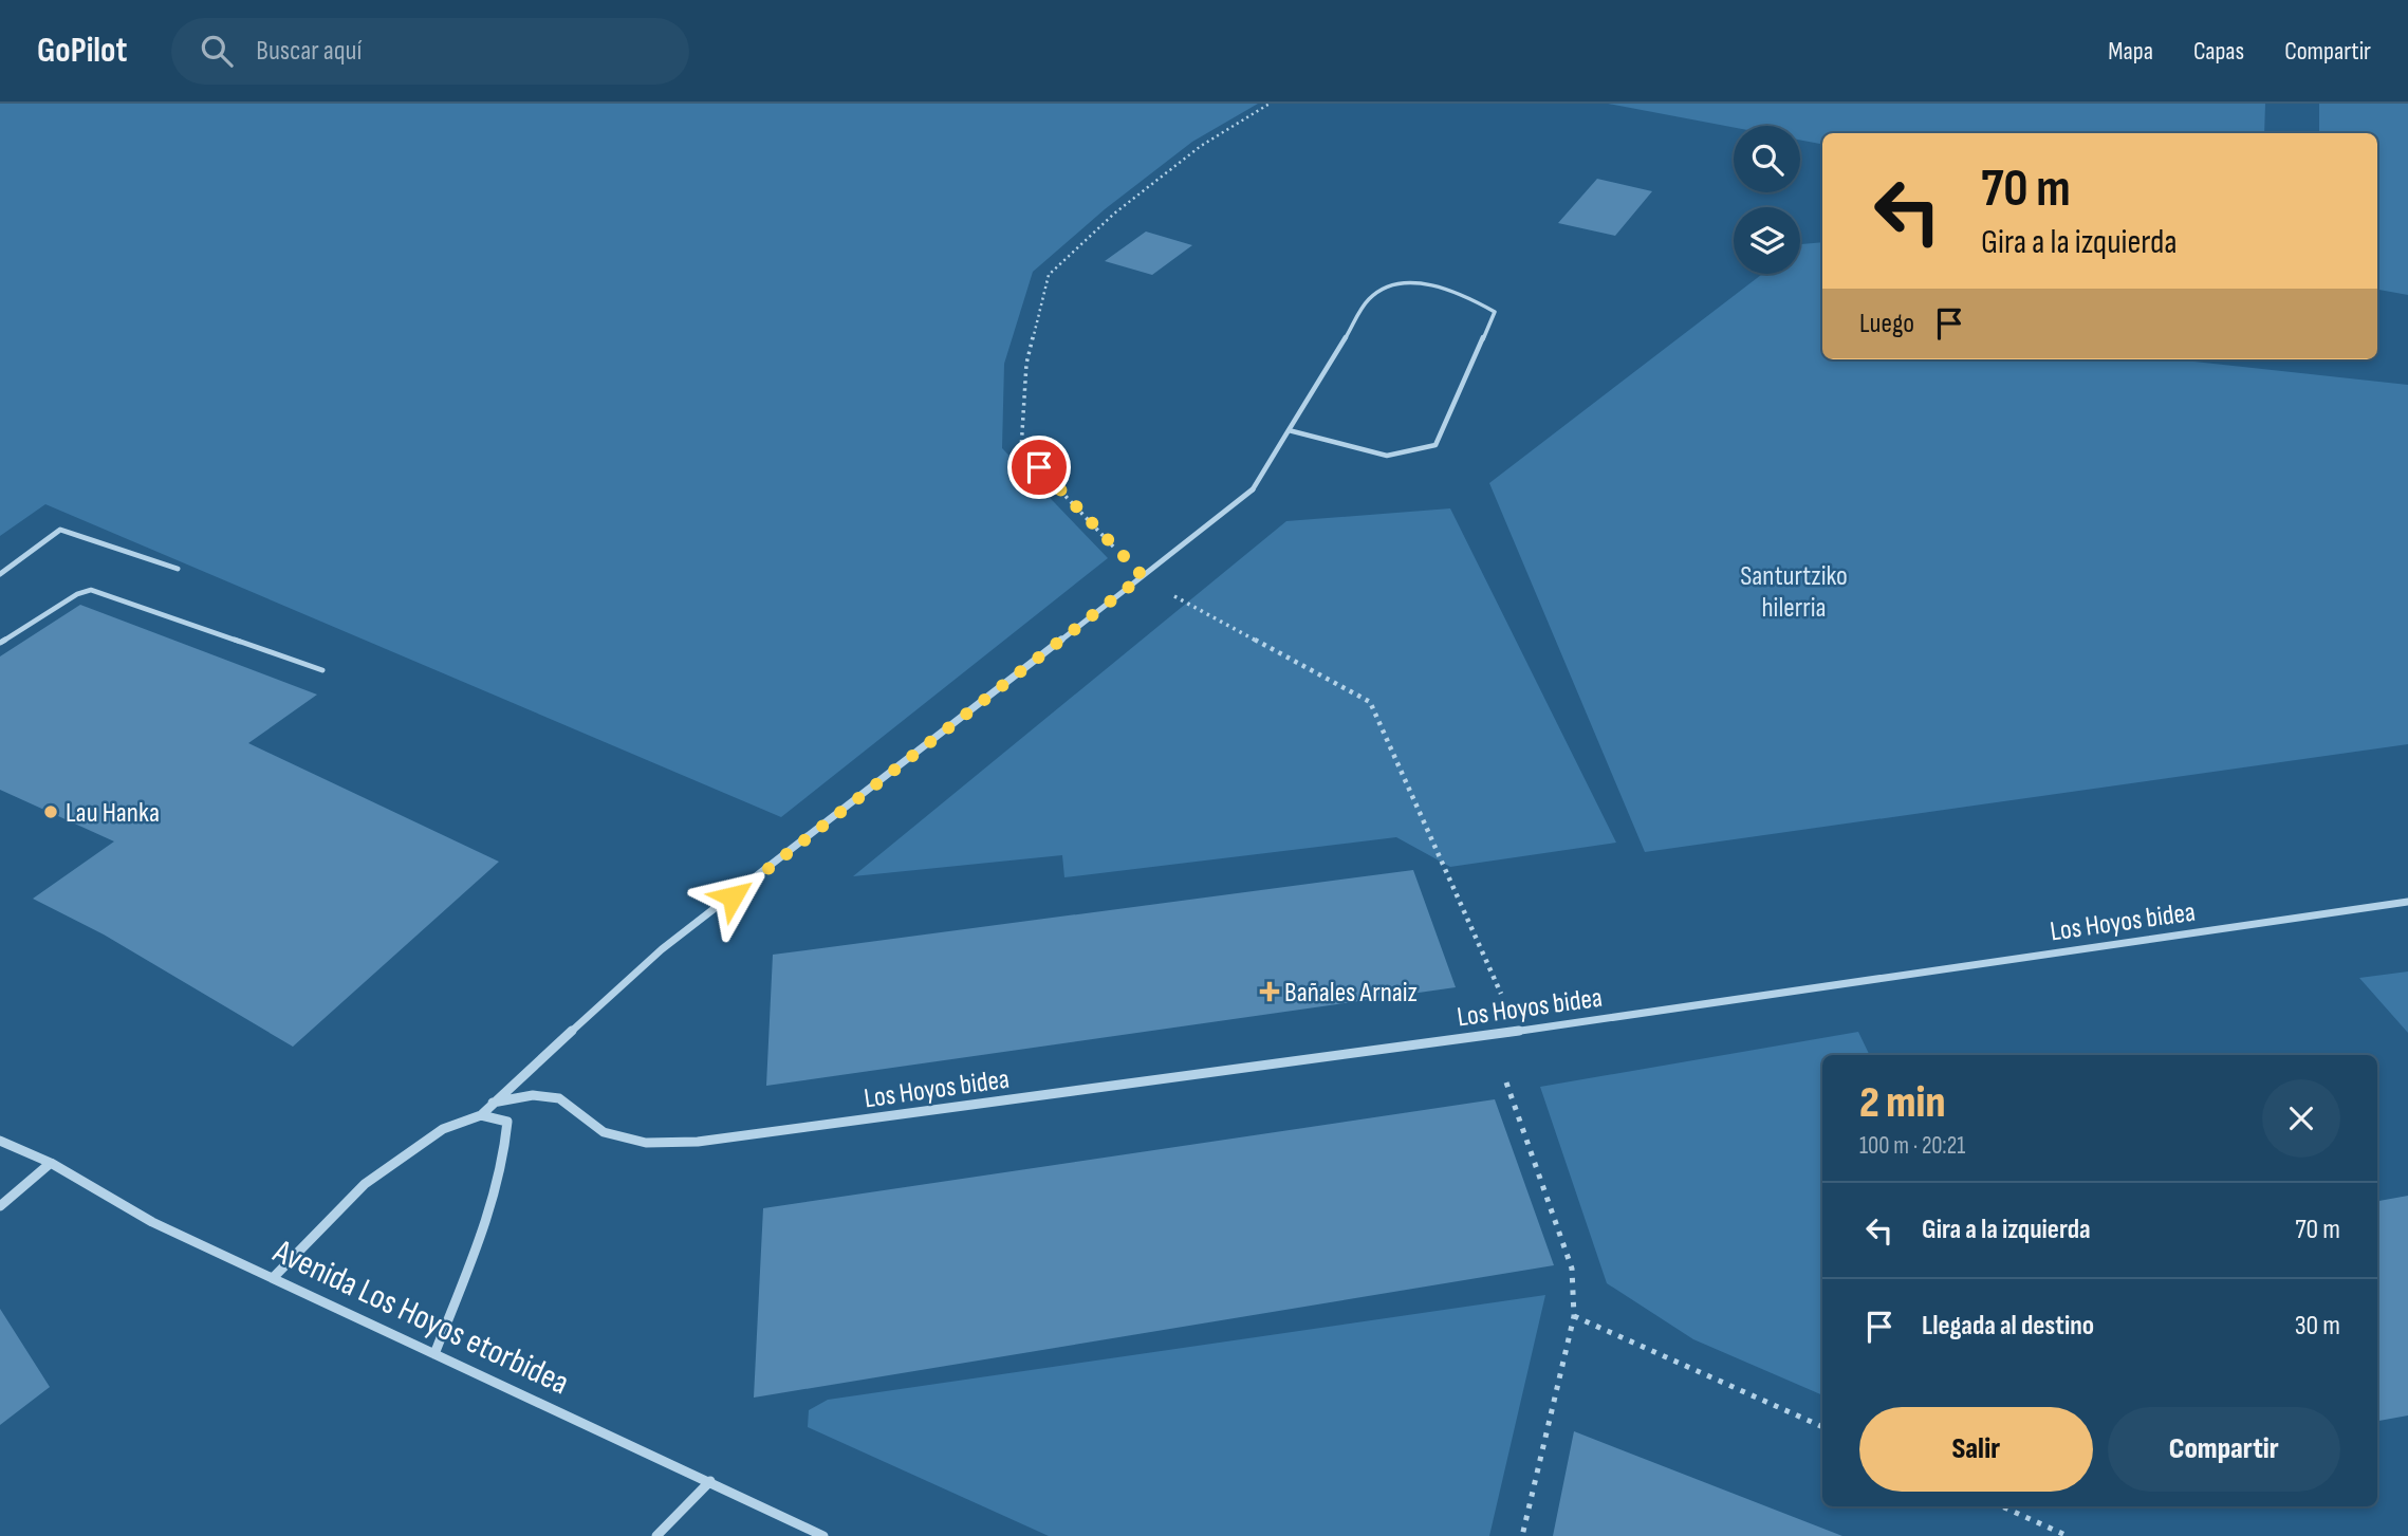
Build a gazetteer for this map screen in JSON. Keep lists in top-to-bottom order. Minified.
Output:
{"streets":{"street":["Los Hoyos bidea","Avenida Los Hoyos etorbidea"]},"parks":["Santurtziko hilerria"],"places":{"other":["Lau Hanka"],"health":["Bañales Arnaiz"]},"page":{"header":"GoPilot","search":"Buscar aquí","nav":["Mapa","Capas","Compartir"],"turn":["70 m","Gira a la izquierda"],"then":"Luego","heading":["2 min","100 m · 20:21"],"list":[{"name":"Gira a la izquierda","value":"70 m"},{"name":"Llegada al destino","value":"30 m"}],"buttons":["Salir","Compartir"]}}
